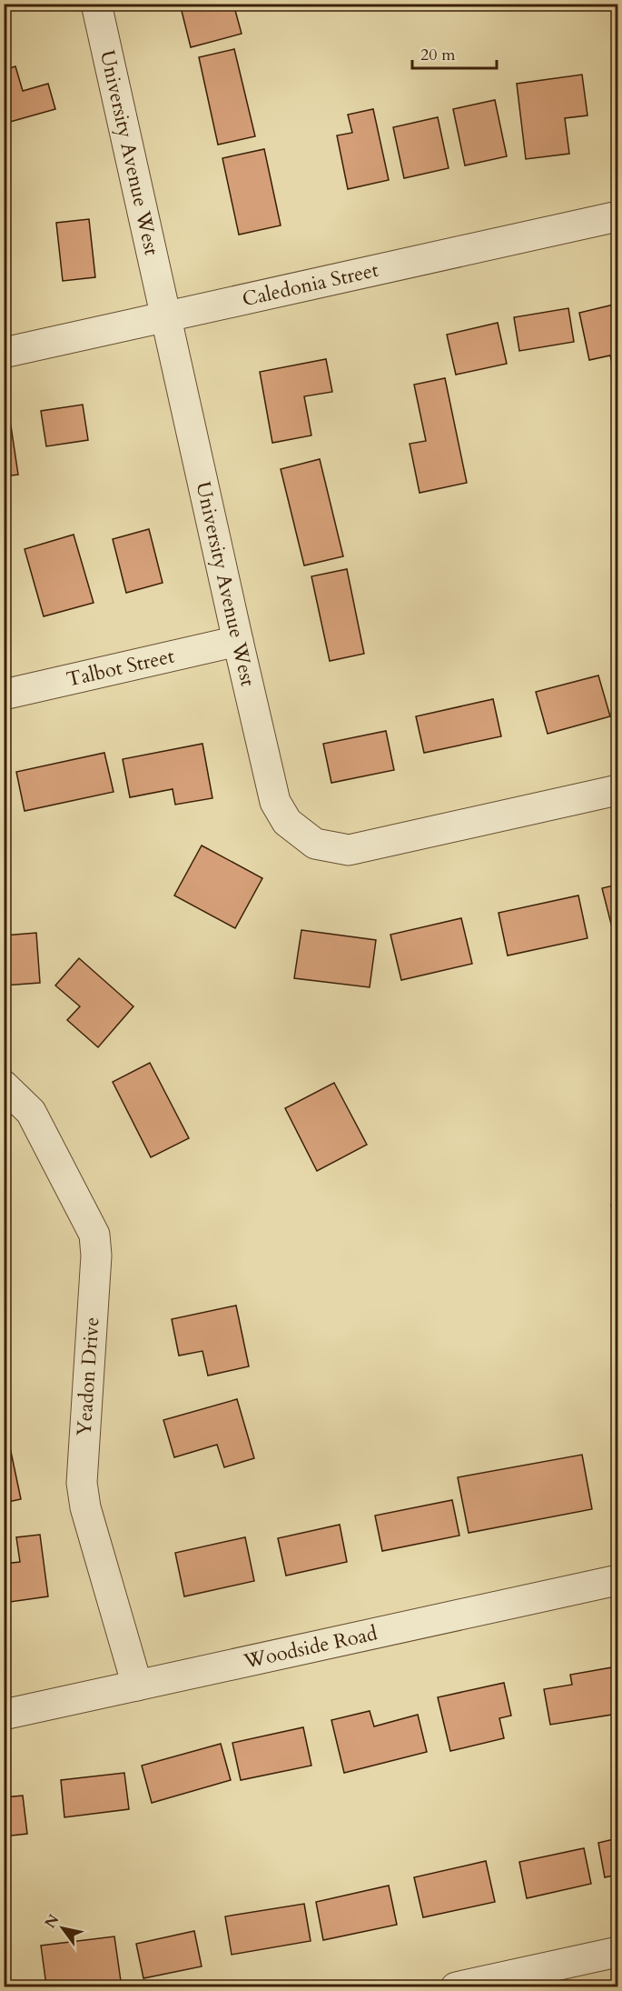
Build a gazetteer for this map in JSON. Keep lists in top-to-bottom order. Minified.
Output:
{"streets":{"street":["University Avenue West","Caledonia Street","Talbot Street","Yeadon Drive","Woodside Road"]},"crossings":[["University Avenue West","Caledonia Street"],["University Avenue West","Talbot Street"],["Yeadon Drive","Woodside Road"]],"scale_bar":"20 m","north":"top left"}
